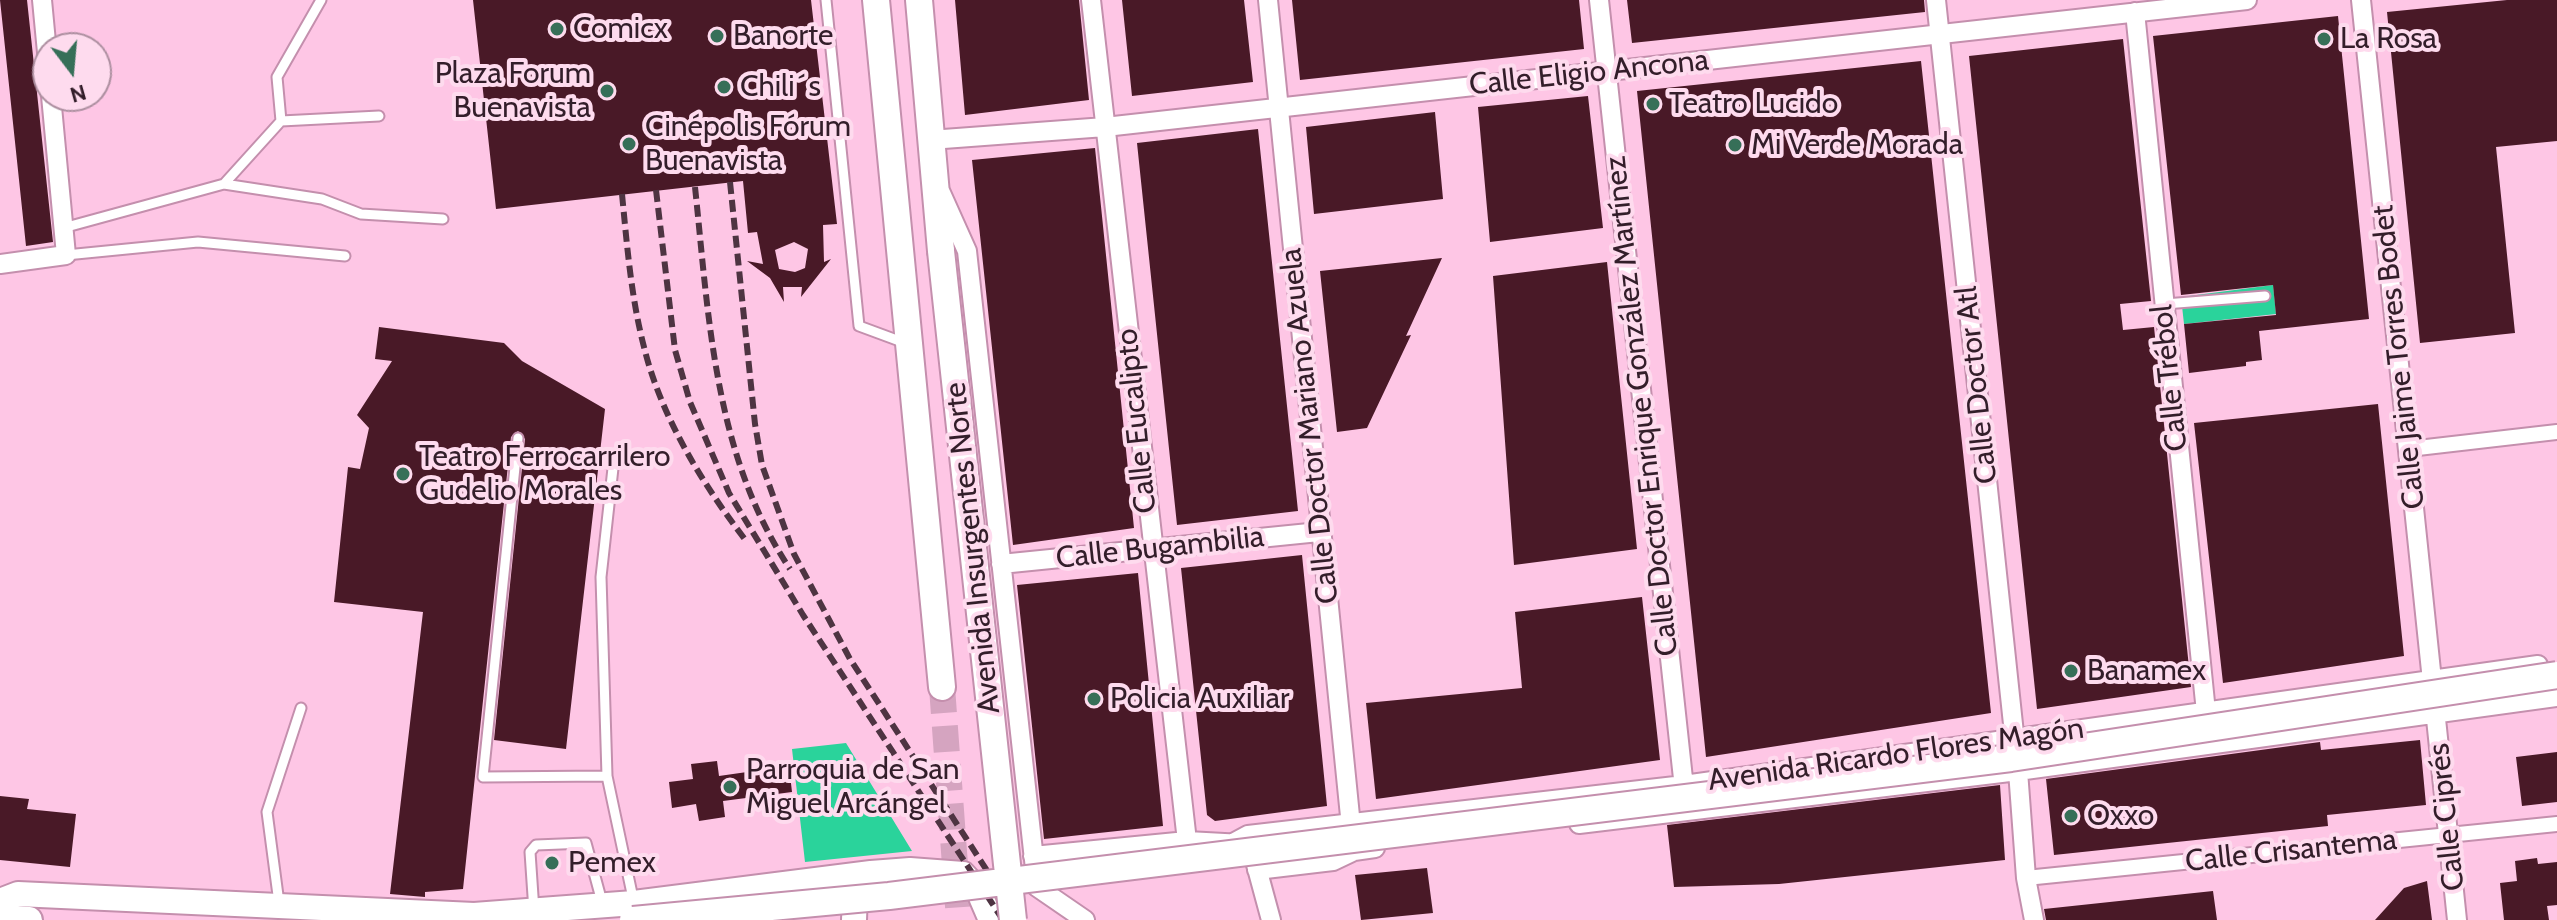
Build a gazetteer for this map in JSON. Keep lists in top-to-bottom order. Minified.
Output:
{"streets":{"main road":["Avenida Insurgentes Norte","Avenida Ricardo Flores Magón"],"street":["Calle Eligio Ancona","Calle Jaime Torres Bodet","Calle Trébol","Calle Doctor Atl","Calle Doctor Enrique González Martínez","Calle Eucalipto","Calle Doctor Mariano Azuela","Calle Bugambilia","Calle Ciprés","Calle Crisantema"]},"crossings":[["Calle Eligio Ancona","Calle Trébol"],["Calle Eligio Ancona","Calle Doctor Atl"],["Calle Eligio Ancona","Calle Doctor Enrique González Martínez"],["Calle Eligio Ancona","Calle Eucalipto"],["Calle Eligio Ancona","Calle Doctor Mariano Azuela"],["Calle Eligio Ancona","Avenida Insurgentes Norte"],["Calle Jaime Torres Bodet","Avenida Ricardo Flores Magón"],["Calle Jaime Torres Bodet","Calle Ciprés"],["Calle Trébol","Avenida Ricardo Flores Magón"],["Calle Doctor Atl","Avenida Ricardo Flores Magón"],["Calle Doctor Atl","Calle Crisantema"],["Calle Doctor Enrique González Martínez","Avenida Ricardo Flores Magón"],["Calle Eucalipto","Calle Bugambilia"],["Calle Eucalipto","Avenida Ricardo Flores Magón"],["Calle Doctor Mariano Azuela","Calle Bugambilia"],["Calle Doctor Mariano Azuela","Avenida Ricardo Flores Magón"],["Avenida Insurgentes Norte","Calle Bugambilia"],["Avenida Insurgentes Norte","Avenida Ricardo Flores Magón"],["Avenida Ricardo Flores Magón","Calle Ciprés"],["Calle Ciprés","Calle Crisantema"]],"places":["Comicx","Banorte","La Rosa","Chili´s","Plaza Forum Buenavista","Teatro Lucido","Cinépolis Fórum Buenavista","Mi Verde Morada","Teatro Ferrocarrilero Gudelio Morales","Banamex","Policia Auxiliar","Parroquia de San Miguel Arcángel","Oxxo","Pemex"],"north":"bottom"}
